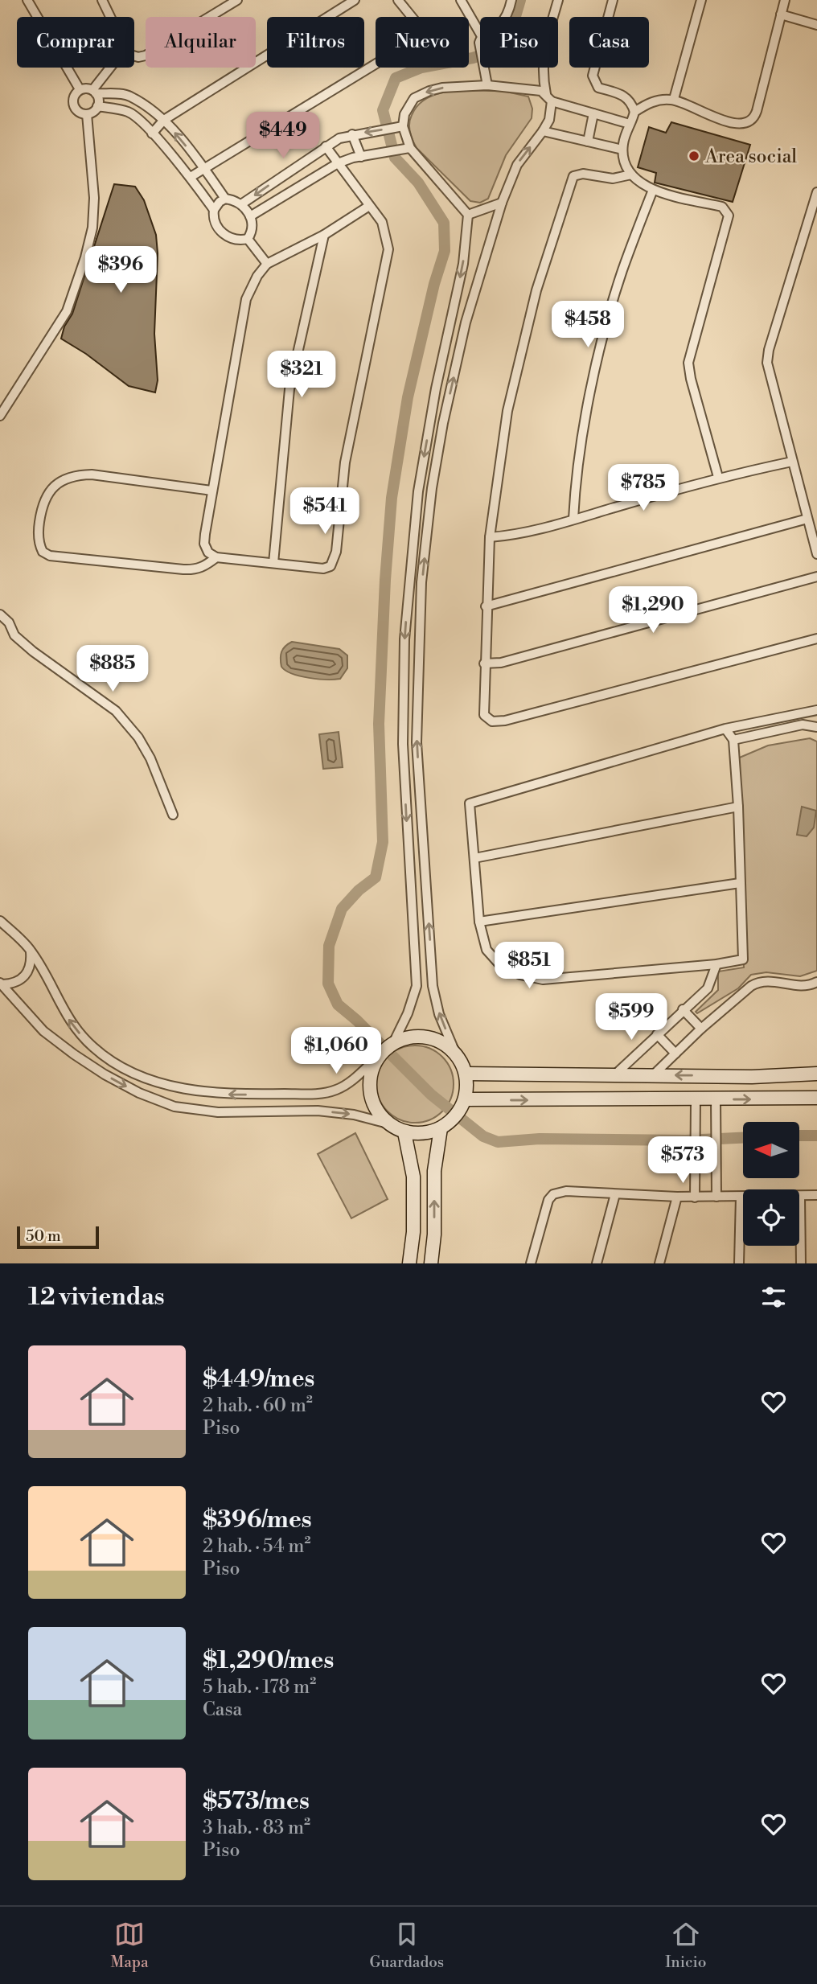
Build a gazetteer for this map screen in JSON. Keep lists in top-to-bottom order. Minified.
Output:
{"places":["Area social"],"scale_bar":"50 m","north":"left","page":{"chip":["Comprar","Alquilar","Filtros","Nuevo","Piso","Casa"],"price":["$449","$396","$458","$321","$785","$541","$1,290","$885","$851","$599","$1,060","$573"],"scale":"50 m","heading":"12 viviendas","list":[{"name":"$449/mes","note":"2 hab. · 60 m² · Piso"},{"name":"$396/mes","note":"2 hab. · 54 m² · Piso"},{"name":"$1,290/mes","note":"5 hab. · 178 m² · Casa"},{"name":"$573/mes","note":"3 hab. · 83 m² · Piso"}],"tabs":["Mapa","Guardados","Inicio"]}}
